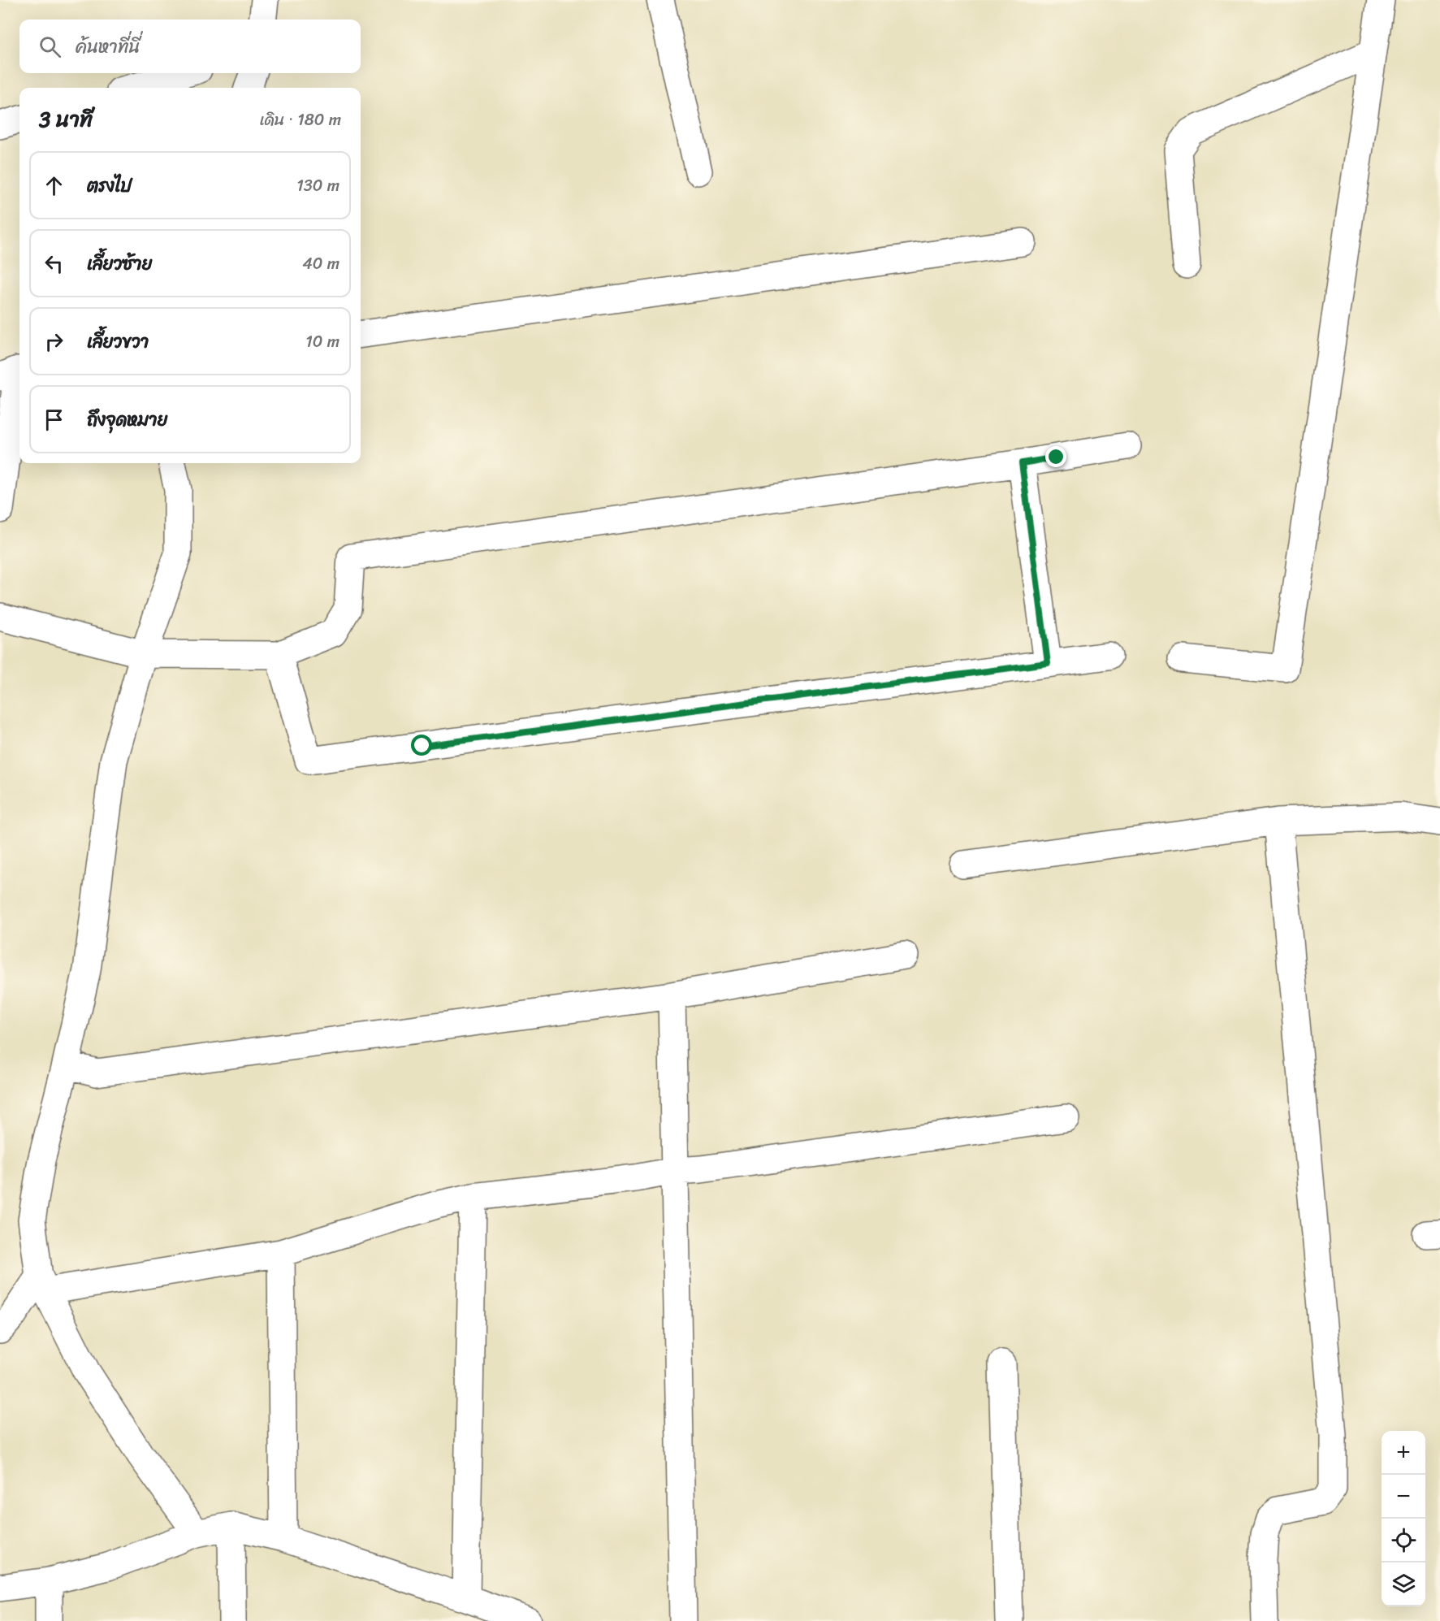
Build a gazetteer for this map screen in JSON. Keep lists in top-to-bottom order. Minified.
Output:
{"page":{"search":"ค้นหาที่นี่","heading":["3 นาที","เดิน · 180 m"],"list":[["ตรงไป","130 m"],["เลี้ยวซ้าย","40 m"],["เลี้ยวขวา","10 m"],"ถึงจุดหมาย"],"map_buttons":["+","−"]}}
